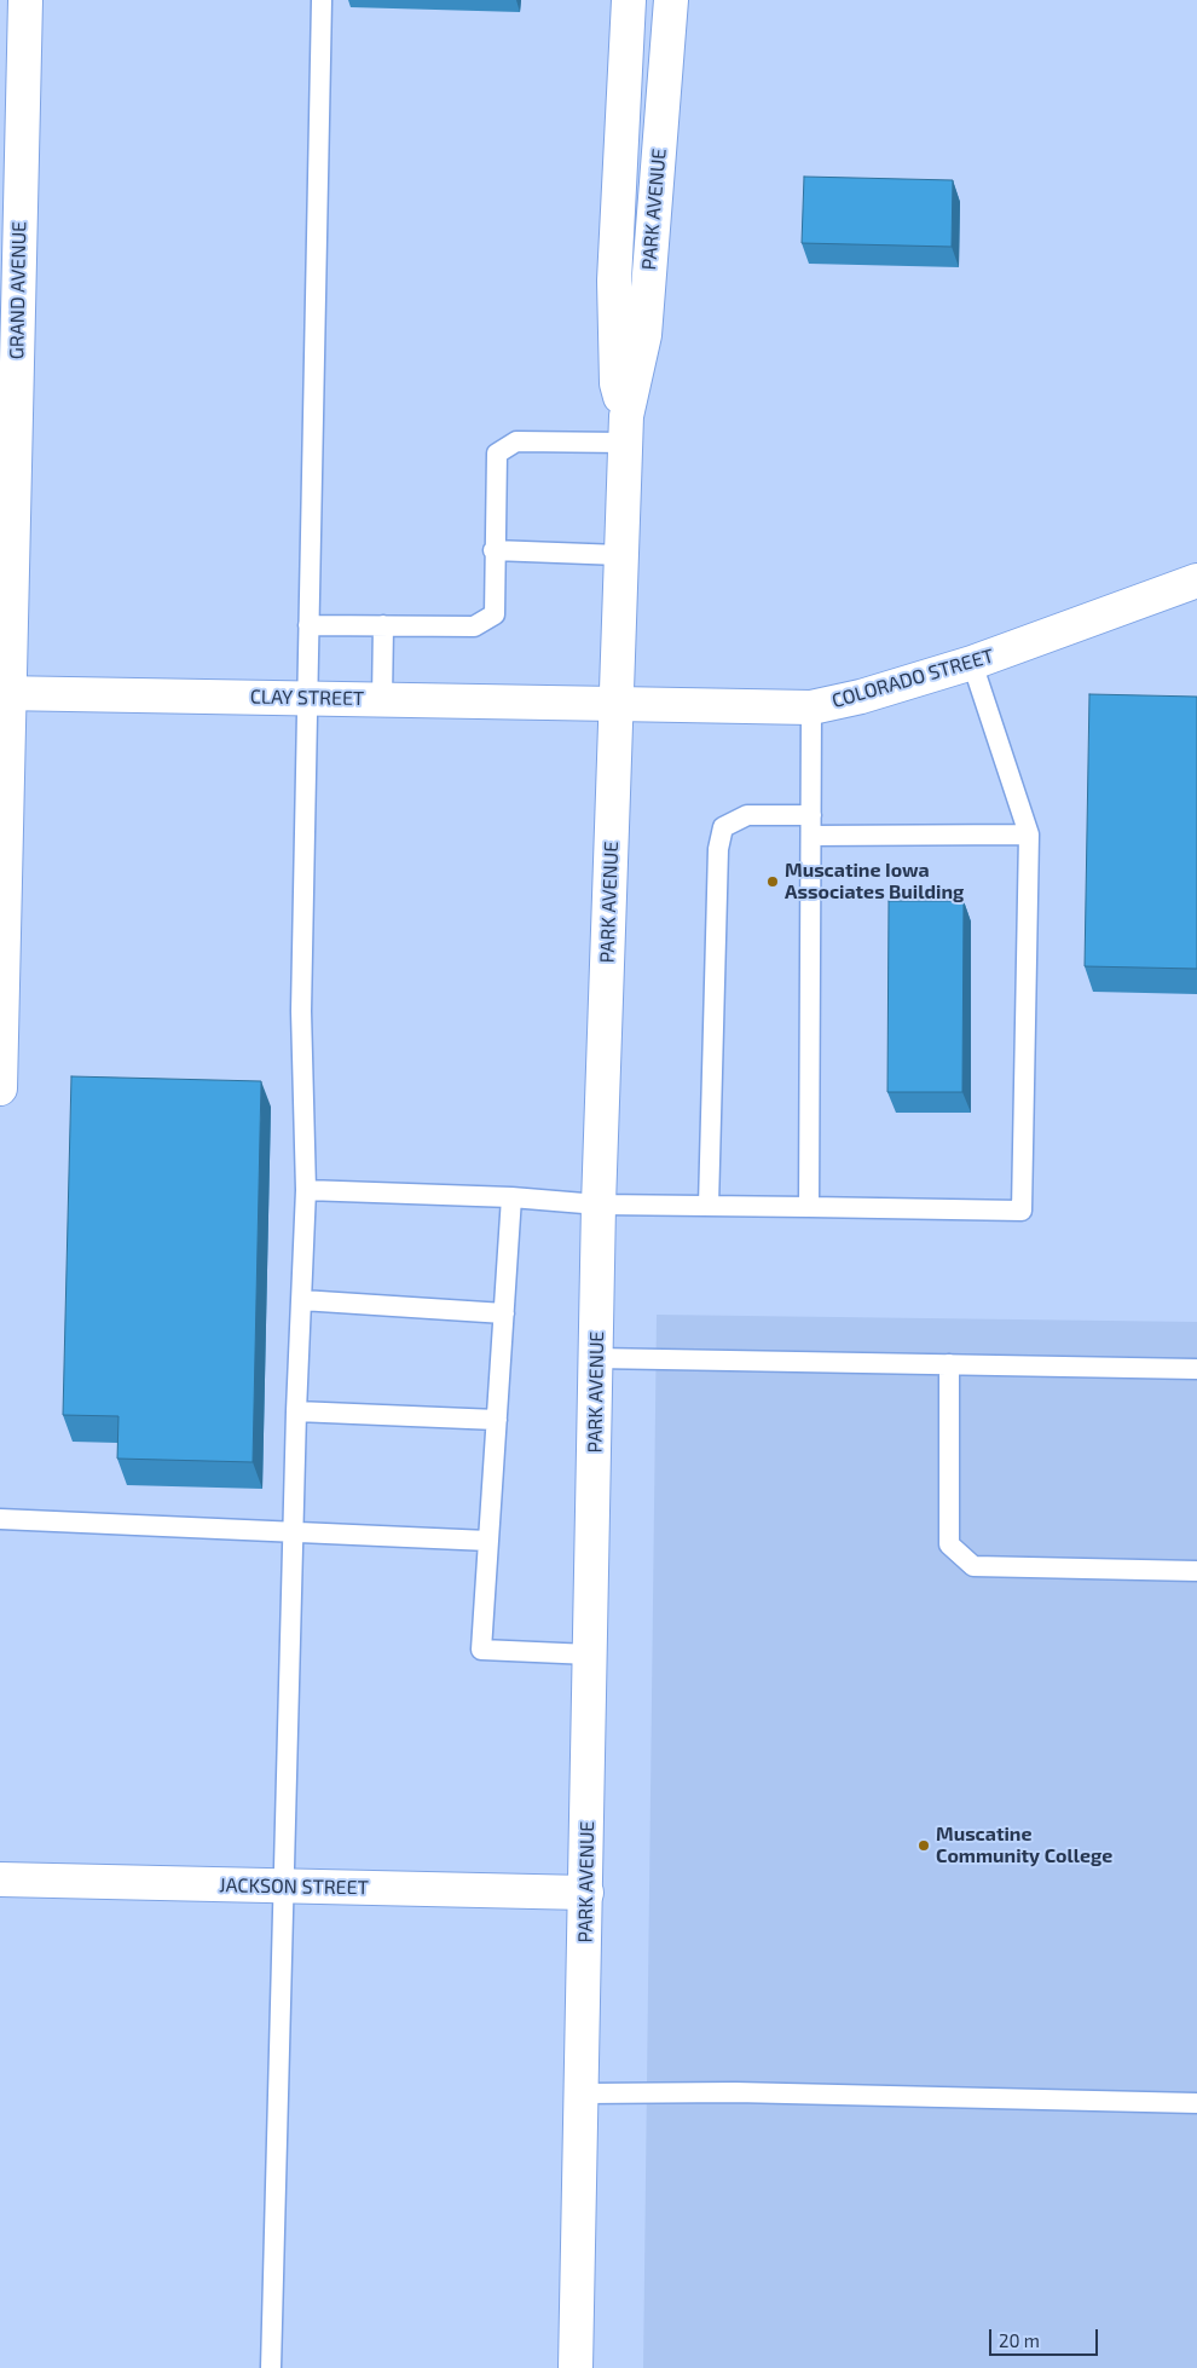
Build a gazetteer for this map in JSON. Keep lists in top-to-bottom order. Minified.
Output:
{"streets":{"main road":["PARK AVENUE","GRAND AVENUE","COLORADO STREET","CLAY STREET","JACKSON STREET"]},"crossings":[["PARK AVENUE","COLORADO STREET"],["PARK AVENUE","CLAY STREET"],["PARK AVENUE","JACKSON STREET"],["GRAND AVENUE","CLAY STREET"],["COLORADO STREET","CLAY STREET"]],"places":["Muscatine Iowa Associates Building","Muscatine Community College"],"scale_bar":"20 m"}
